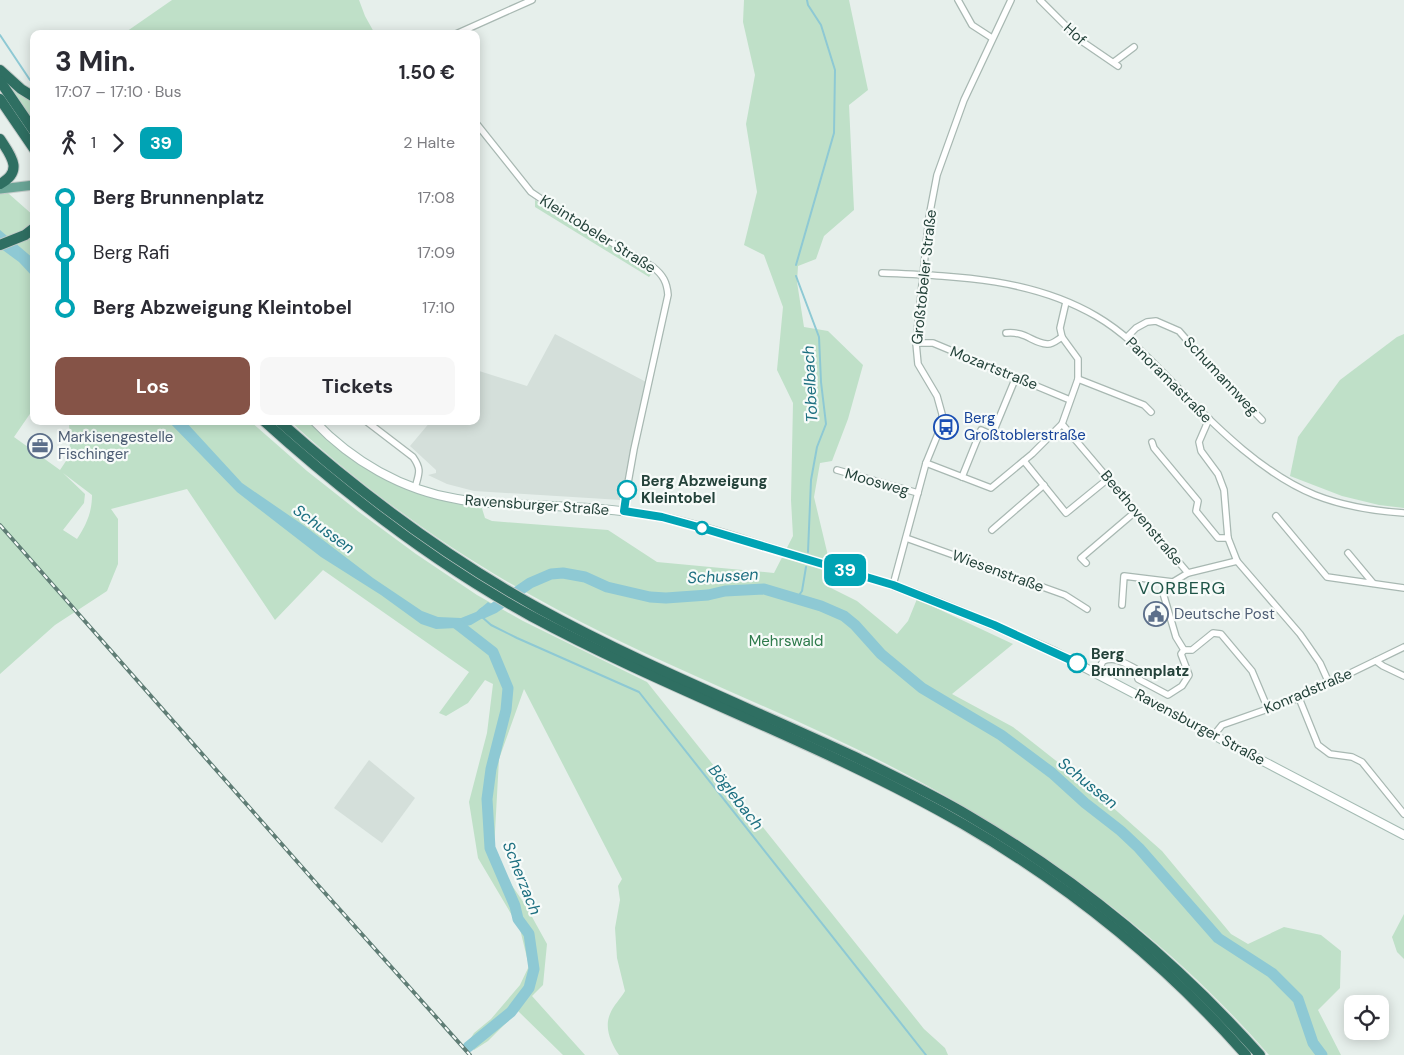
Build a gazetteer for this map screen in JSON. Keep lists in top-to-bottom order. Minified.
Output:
{"streets":{"main road":["Ravensburger Straße"],"street":["Hof","Kleintobeler Straße","Großtobeler Straße","Mozartstraße","Schumannweg","Panoramastraße","Moosweg","Beethovenstraße","Wiesenstraße","Konradstraße"]},"crossings":[["Kleintobeler Straße","Ravensburger Straße"],["Großtobeler Straße","Mozartstraße"],["Großtobeler Straße","Panoramastraße"],["Großtobeler Straße","Moosweg"],["Großtobeler Straße","Ravensburger Straße"],["Großtobeler Straße","Wiesenstraße"],["Schumannweg","Panoramastraße"],["Ravensburger Straße","Konradstraße"]],"districts":["VORBERG"],"water":["Tobelbach","Schussen","Böglebach","Scherzach"],"parks":["Mehrswald"],"places":{"bus stop":["Berg Großtoblerstraße"],"office":["Markisengestelle Fischinger"],"other":["Berg Abzweigung Kleintobel","Berg Brunnenplatz"],"public building":["Deutsche Post"]},"lines":["bus line 39"],"page":{"on_map":"39","heading":["3 Min.","17:07 – 17:10 · Bus","1.50 €"],"legs":["1","39","2 Halte"],"list":[{"name":"Berg Brunnenplatz","value":"17:08"},{"name":"Berg Rafi","value":"17:09"},{"name":"Berg Abzweigung Kleintobel","value":"17:10"}],"buttons":["Los","Tickets"]}}
